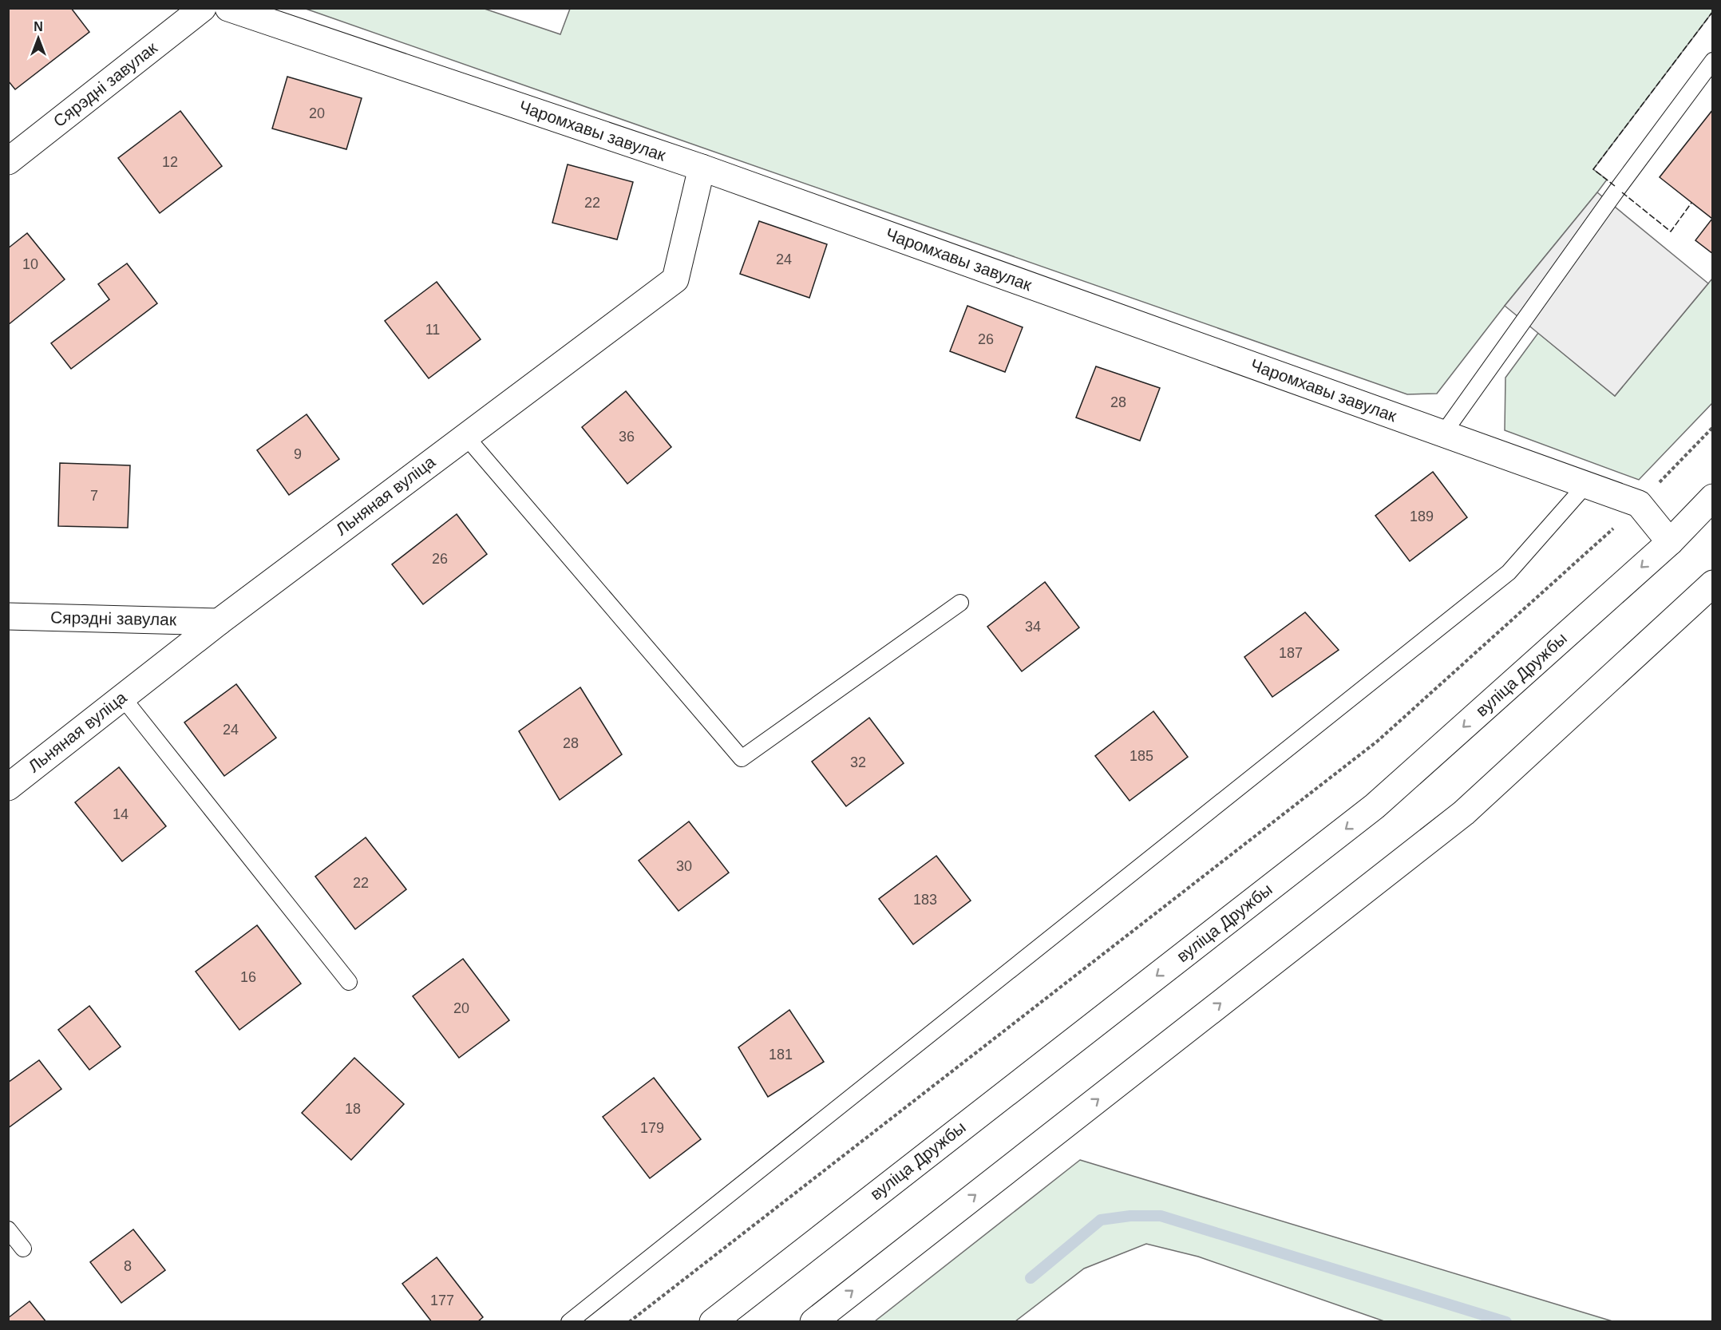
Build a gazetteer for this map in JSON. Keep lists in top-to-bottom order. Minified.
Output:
{"streets":{"street":["Сярэдні завулак","Чаромхавы завулак","Льняная вуліца","вуліца Дружбы"]},"crossings":[["Сярэдні завулак","Льняная вуліца"],["Чаромхавы завулак","Льняная вуліца"],["Чаромхавы завулак","вуліца Дружбы"]],"house_numbers":["20","12","22","24","10","11","26","28","36","9","7","189","26","34","187","24","28","185","32","14","30","22","183","16","20","181","18","179","8","177"],"north":"top"}
